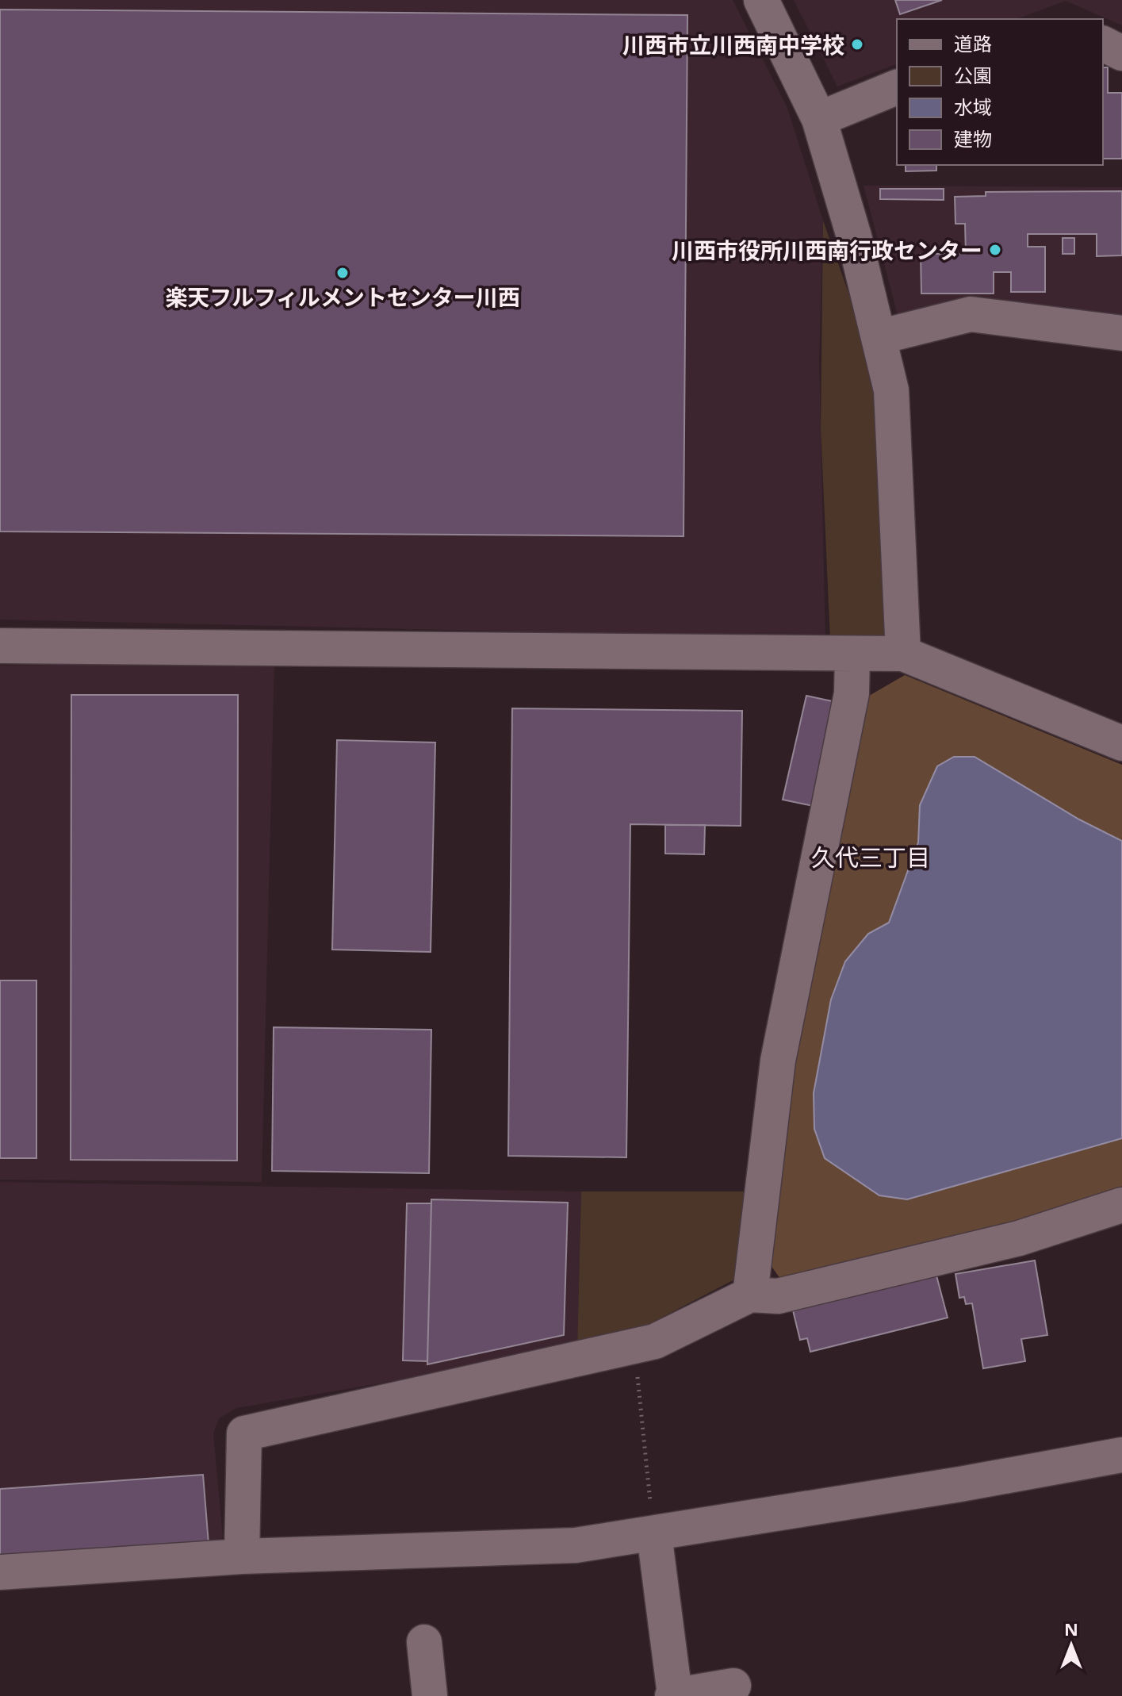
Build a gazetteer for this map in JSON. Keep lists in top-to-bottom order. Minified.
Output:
{"districts":["久代三丁目"],"places":["川西市立川西南中学校","川西市役所川西南行政センター","楽天フルフィルメントセンター川西"],"legend":["道路","公園","水域","建物"],"north":"top"}
